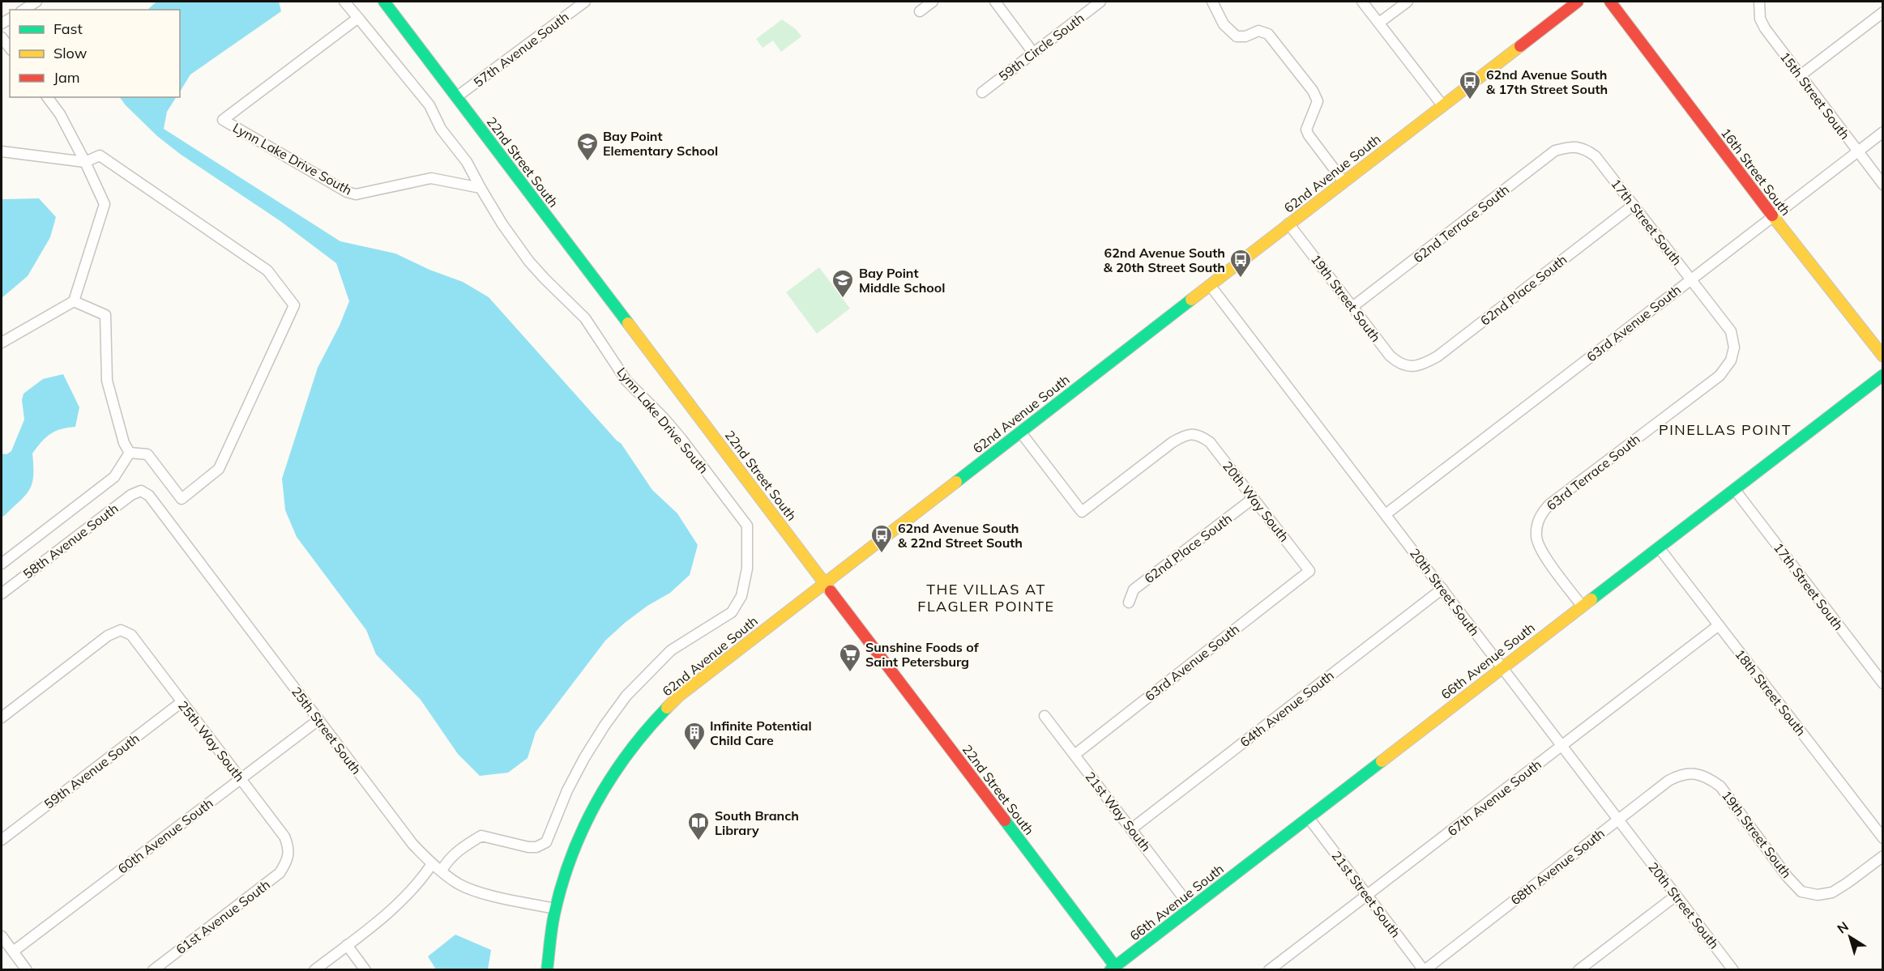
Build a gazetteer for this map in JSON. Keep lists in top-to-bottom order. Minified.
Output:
{"streets":{"street":["59th Circle South","57th Avenue South","15th Street South","Lynn Lake Drive South","22nd Street South","16th Street South","62nd Avenue South","17th Street South","62nd Terrace South","62nd Place South","19th Street South","63rd Avenue South","63rd Terrace South","20th Way South","58th Avenue South","20th Street South","66th Avenue South","18th Street South","64th Avenue South","25th Street South","25th Way South","59th Avenue South","67th Avenue South","21st Way South","60th Avenue South","68th Avenue South","21st Street South","61st Avenue South"]},"crossings":[["57th Avenue South","22nd Street South"],["15th Street South","63rd Avenue South"],["Lynn Lake Drive South","25th Street South"],["22nd Street South","62nd Avenue South"],["22nd Street South","66th Avenue South"],["16th Street South","63rd Avenue South"],["62nd Avenue South","19th Street South"],["62nd Avenue South","20th Way South"],["62nd Avenue South","20th Street South"],["62nd Avenue South","25th Street South"],["17th Street South","62nd Terrace South"],["17th Street South","62nd Place South"],["17th Street South","63rd Avenue South"],["17th Street South","63rd Terrace South"],["17th Street South","66th Avenue South"],["62nd Terrace South","19th Street South"],["62nd Place South","19th Street South"],["62nd Place South","20th Way South"],["19th Street South","68th Avenue South"],["63rd Avenue South","20th Way South"],["63rd Avenue South","20th Street South"],["63rd Avenue South","21st Way South"],["63rd Terrace South","66th Avenue South"],["58th Avenue South","25th Street South"],["20th Street South","66th Avenue South"],["20th Street South","64th Avenue South"],["20th Street South","67th Avenue South"],["20th Street South","68th Avenue South"],["66th Avenue South","18th Street South"],["66th Avenue South","21st Way South"],["66th Avenue South","21st Street South"],["18th Street South","67th Avenue South"],["64th Avenue South","21st Way South"],["25th Street South","60th Avenue South"],["25th Way South","59th Avenue South"],["25th Way South","60th Avenue South"],["25th Way South","61st Avenue South"],["67th Avenue South","21st Street South"],["68th Avenue South","21st Street South"]],"districts":["PINELLAS POINT","THE VILLAS AT FLAGLER POINTE"],"places":{"bus stop":["62nd Avenue South & 17th Street South","62nd Avenue South & 20th Street South","62nd Avenue South & 22nd Street South"],"school or university":["Bay Point Elementary School","Bay Point Middle School"],"supermarket":["Sunshine Foods of Saint Petersburg"],"building":["Infinite Potential Child Care"],"library":["South Branch Library"]},"legend":["Fast","Slow","Jam"],"north":"top left"}
